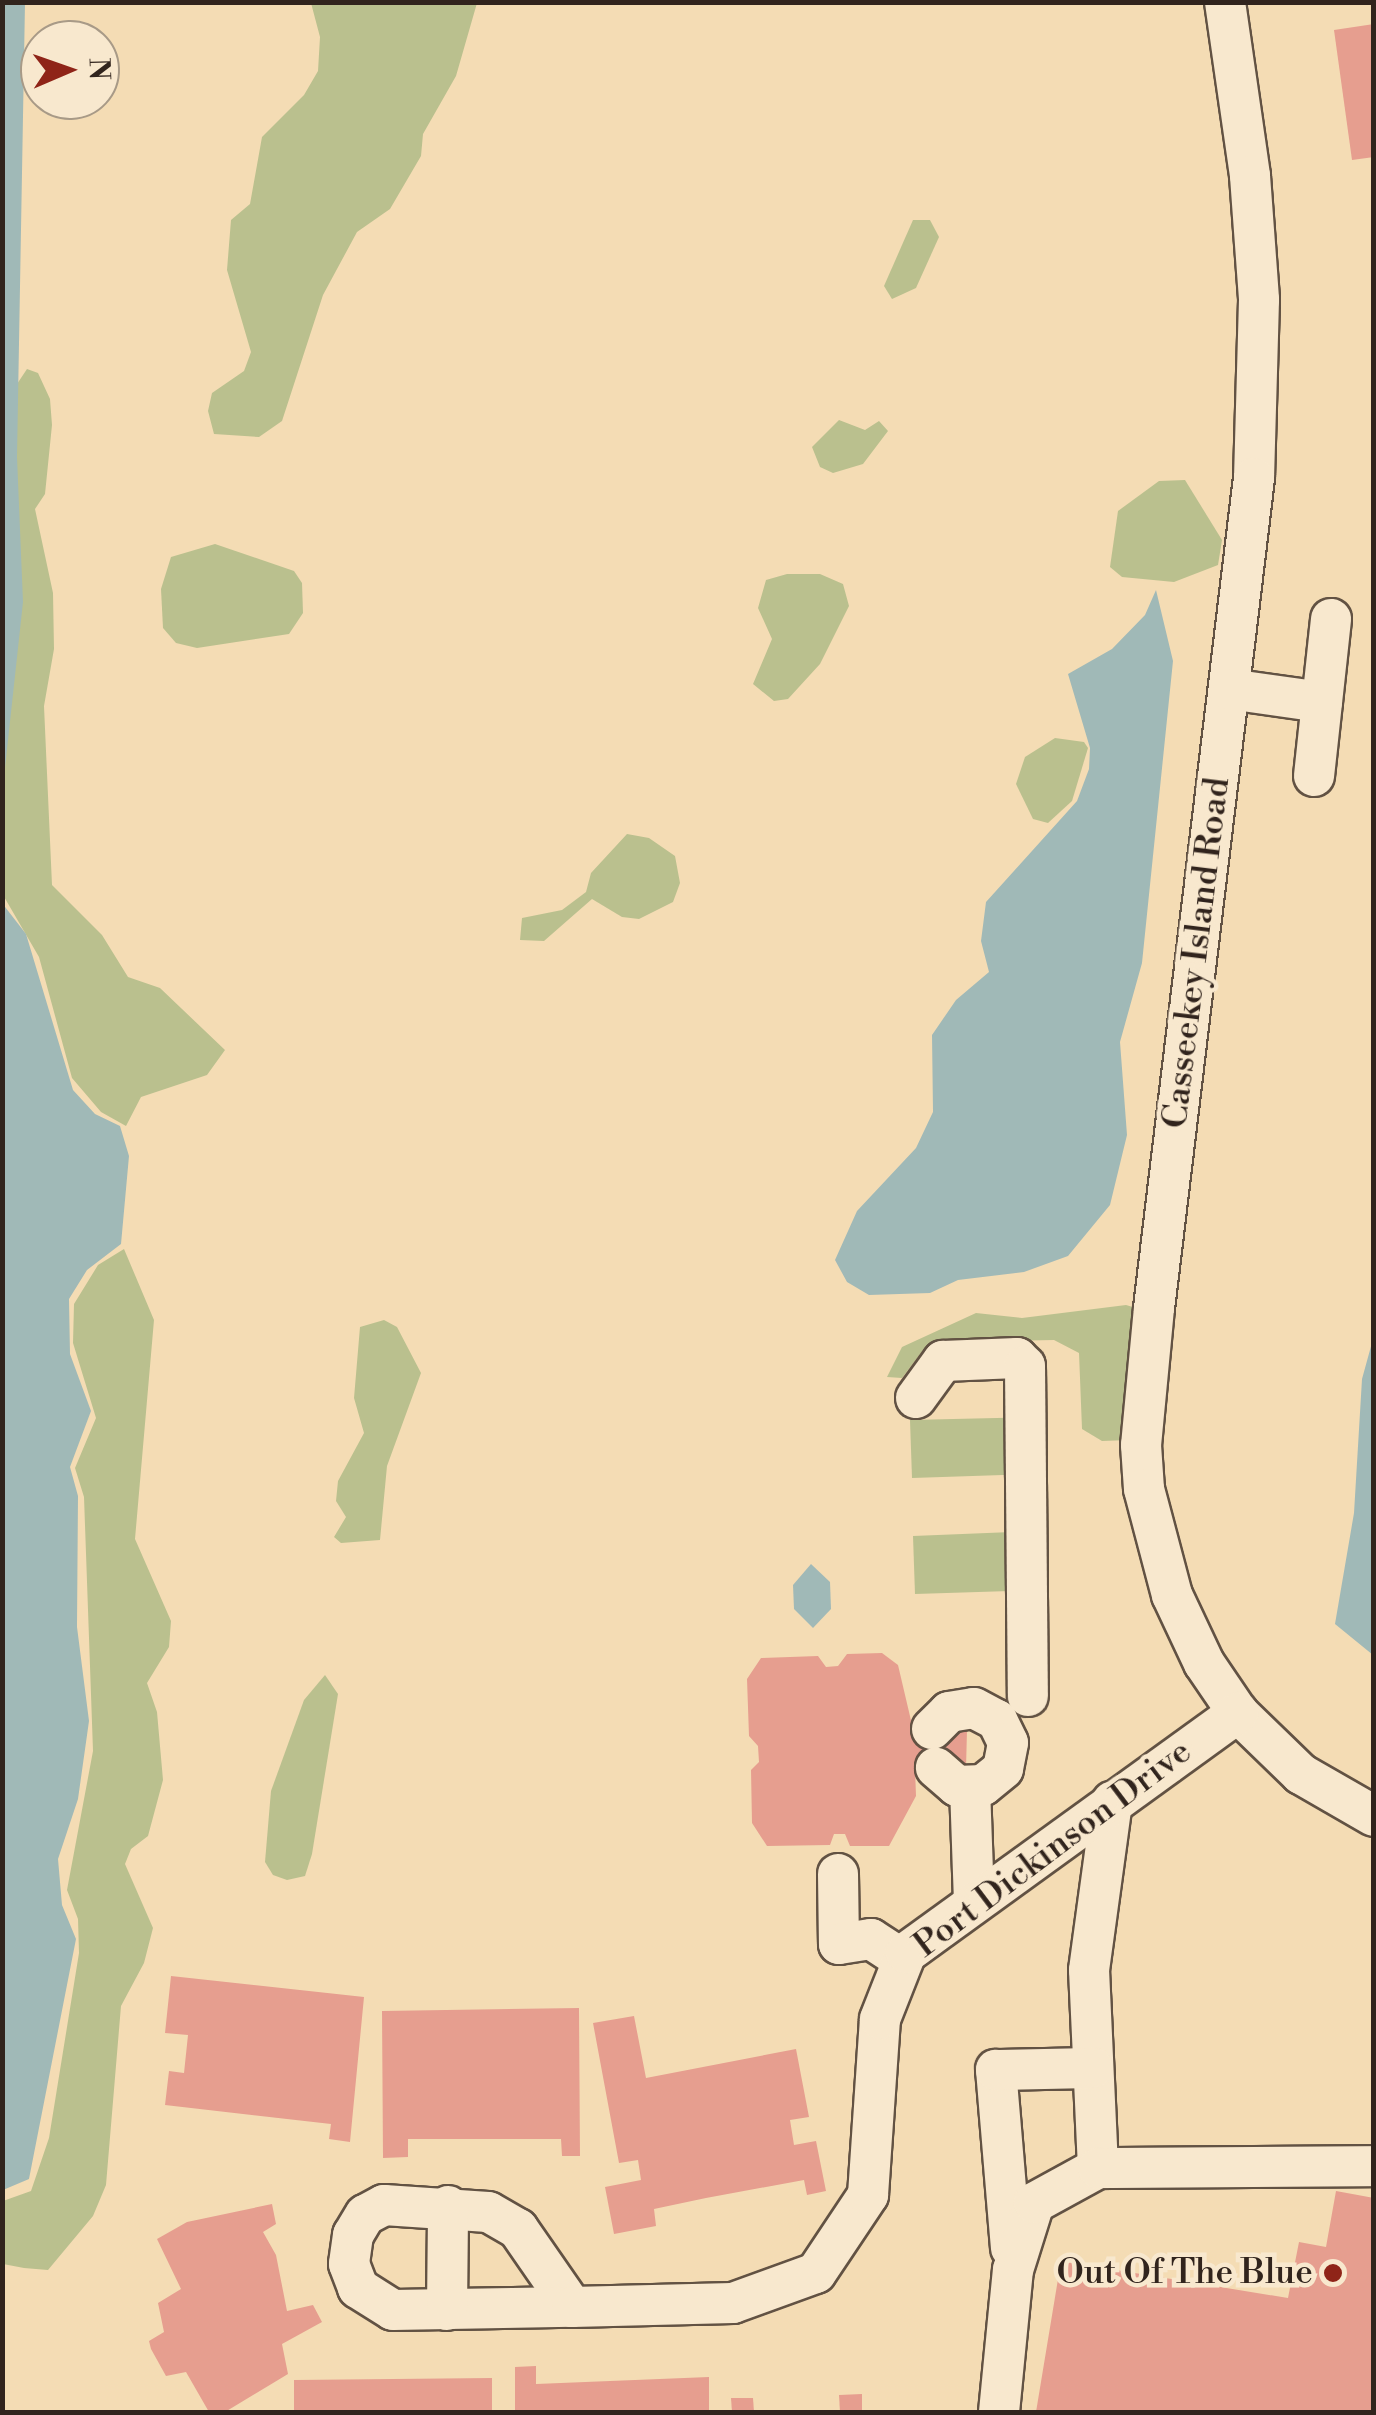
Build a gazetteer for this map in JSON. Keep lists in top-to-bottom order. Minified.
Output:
{"streets":{"street":["Casseekey Island Road","Port Dickinson Drive"]},"crossings":[["Casseekey Island Road","Port Dickinson Drive"]],"places":["Out Of The Blue"],"north":"right"}
